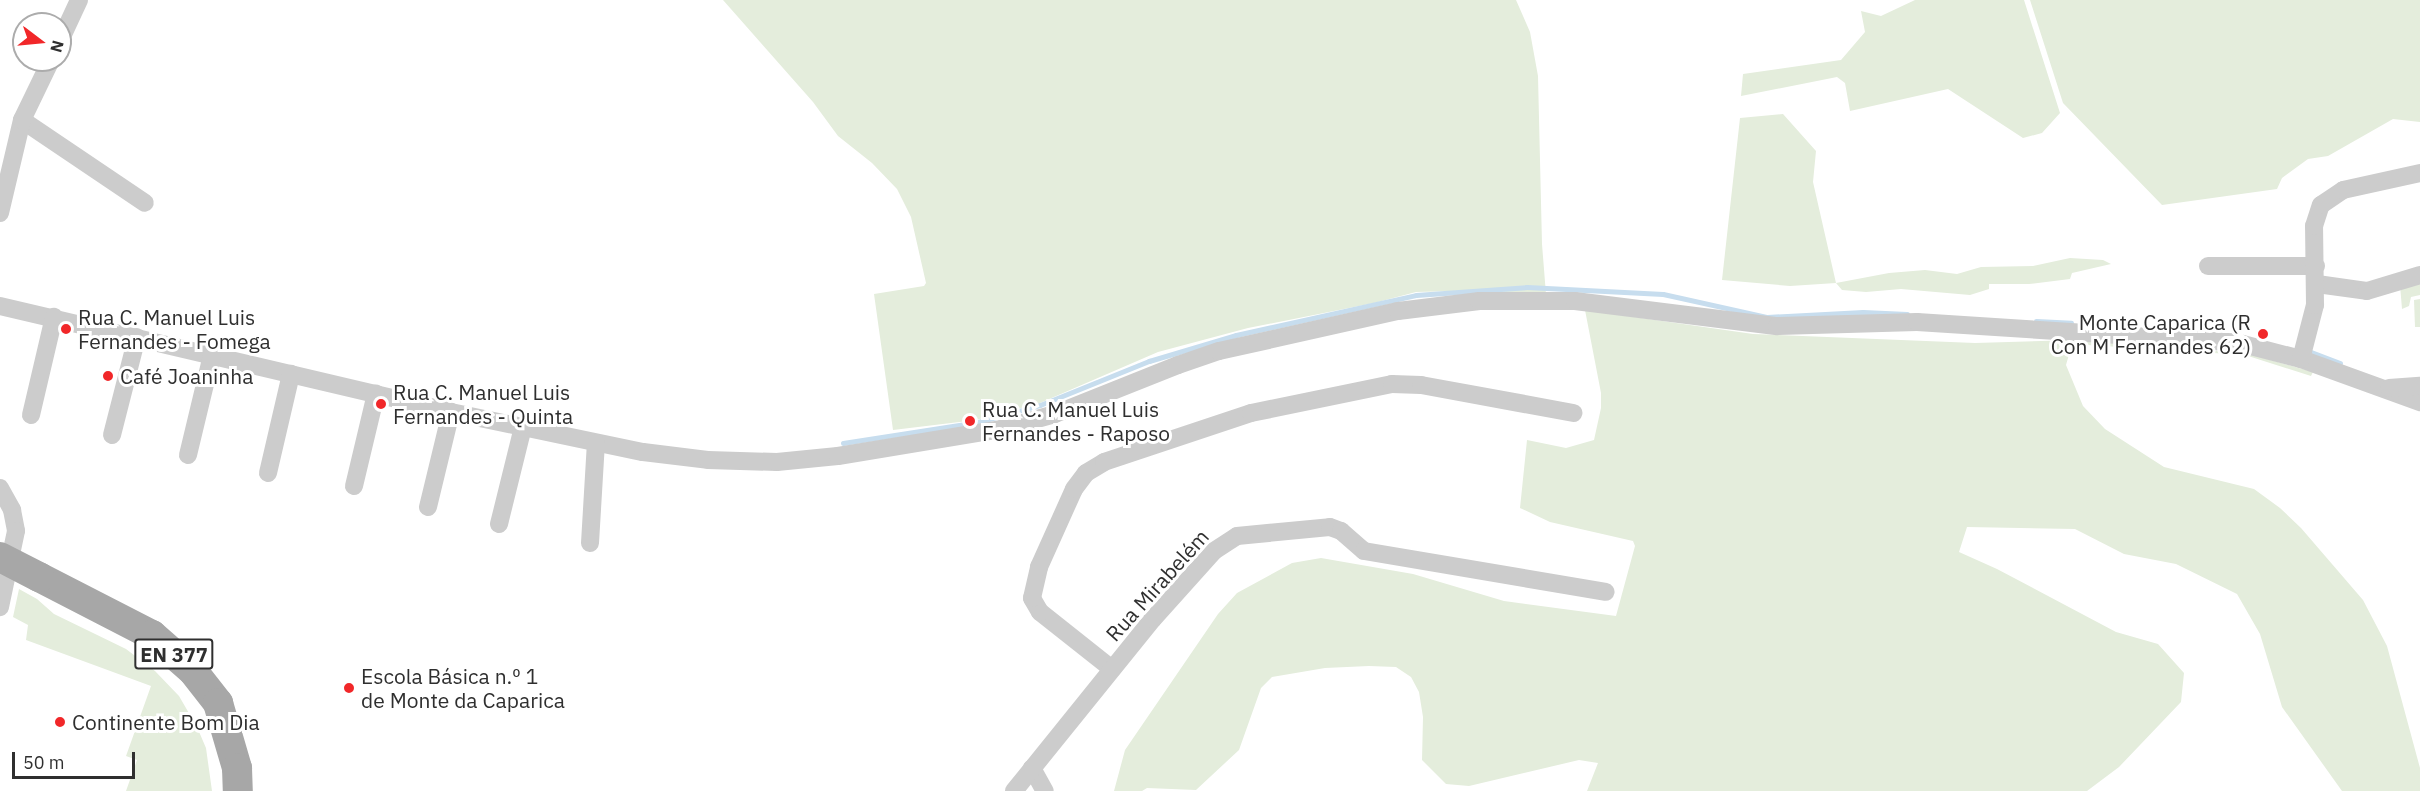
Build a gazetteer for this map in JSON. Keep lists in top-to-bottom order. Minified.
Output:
{"streets":{"main road":["EN 377"],"street":["Rua Mirabelém"]},"places":["Rua C. Manuel Luis Fernandes - Fomega","Monte Caparica (R Con M Fernandes 62)","Café Joaninha","Rua C. Manuel Luis Fernandes - Quinta","Rua C. Manuel Luis Fernandes - Raposo","Escola Básica n.º 1 de Monte da Caparica","Continente Bom Dia"],"scale_bar":"50 m","north":"right"}
